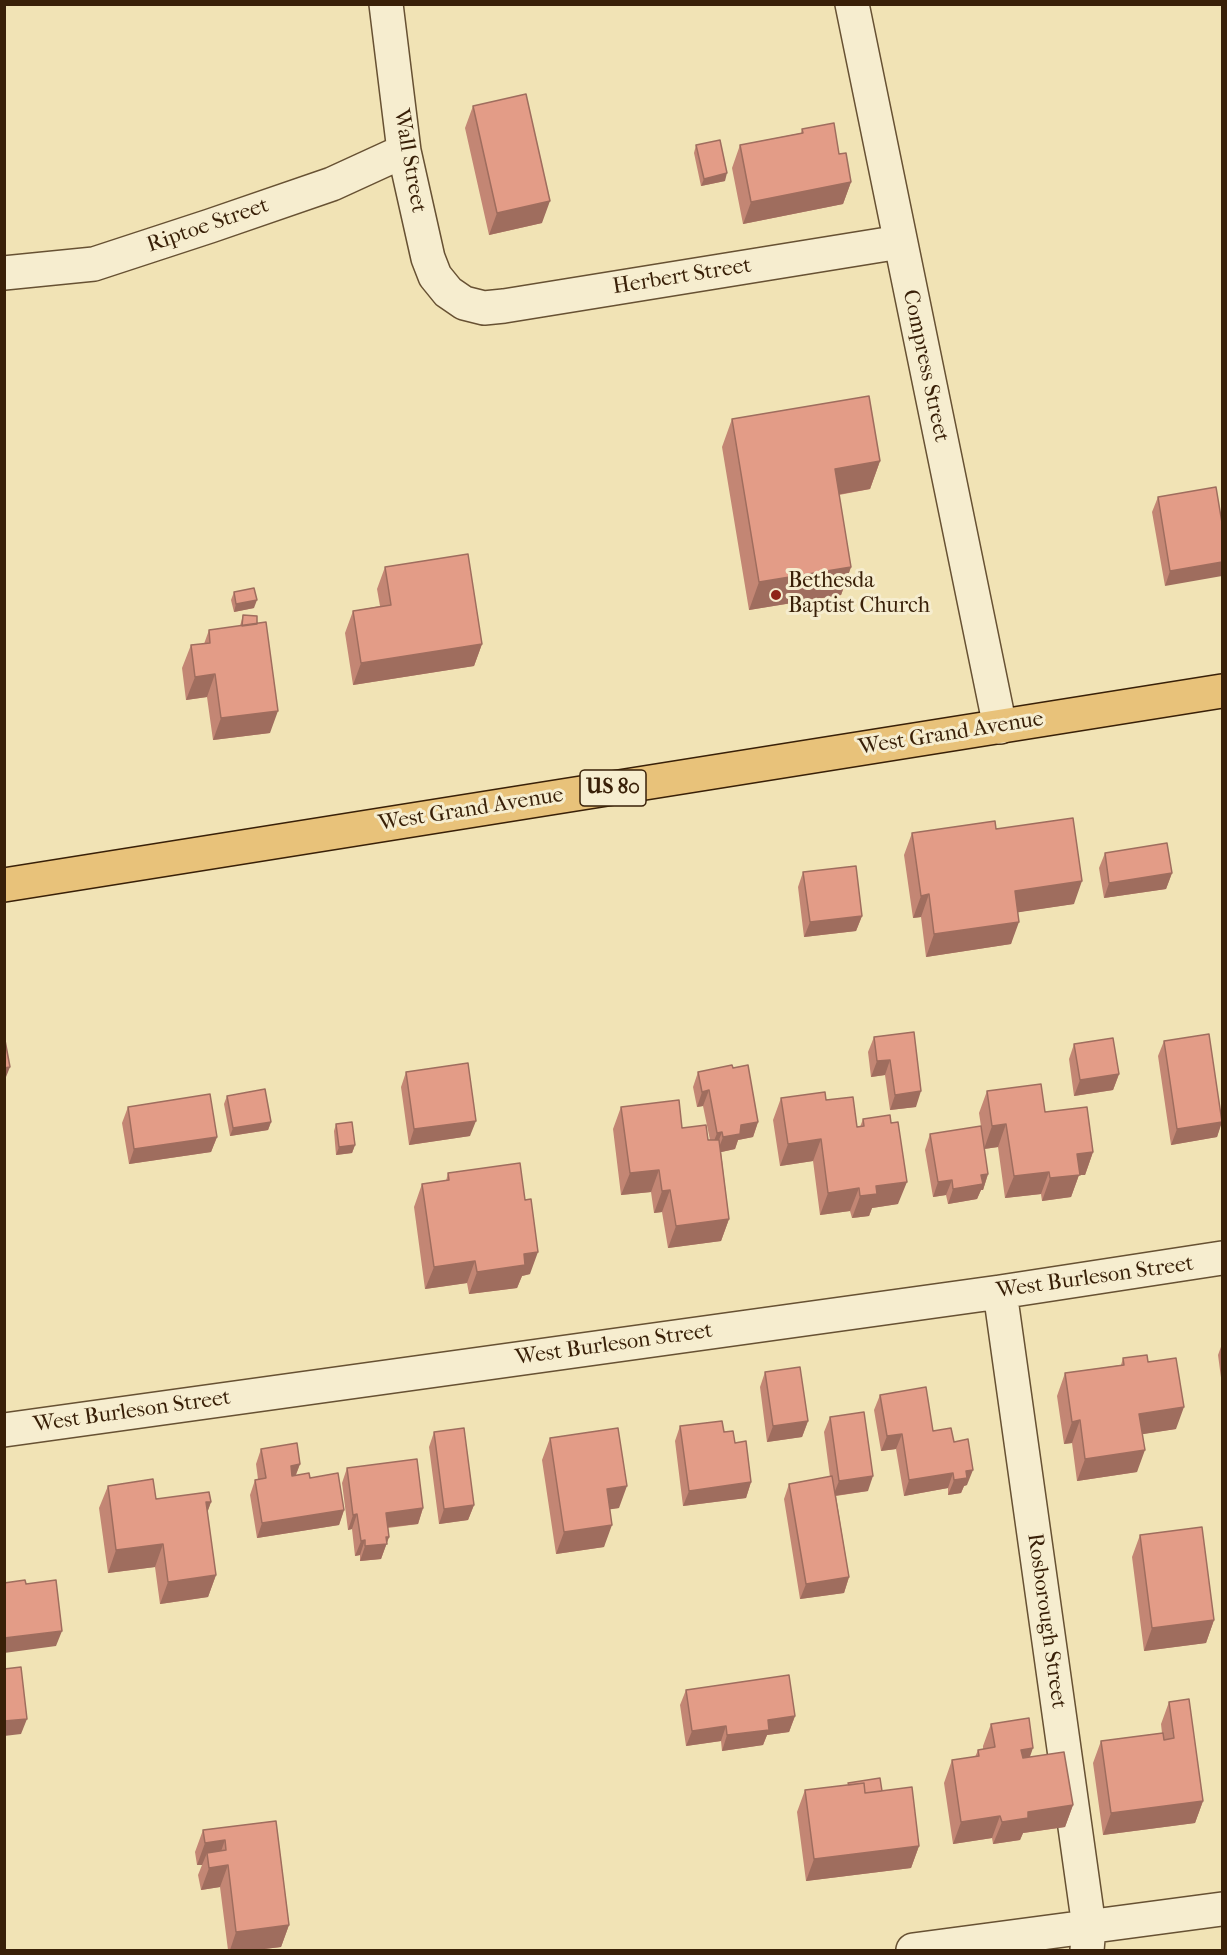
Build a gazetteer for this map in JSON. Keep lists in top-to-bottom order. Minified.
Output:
{"streets":{"highway":["West Grand Avenue","US 80"],"street":["Wall Street","Riptoe Street","Herbert Street","Compress Street","West Burleson Street","Rosborough Street"]},"crossings":[["Wall Street","Riptoe Street"],["Wall Street","Herbert Street"],["Herbert Street","Compress Street"],["Compress Street","West Grand Avenue"],["West Burleson Street","Rosborough Street"]],"places":["Bethesda Baptist Church"]}
